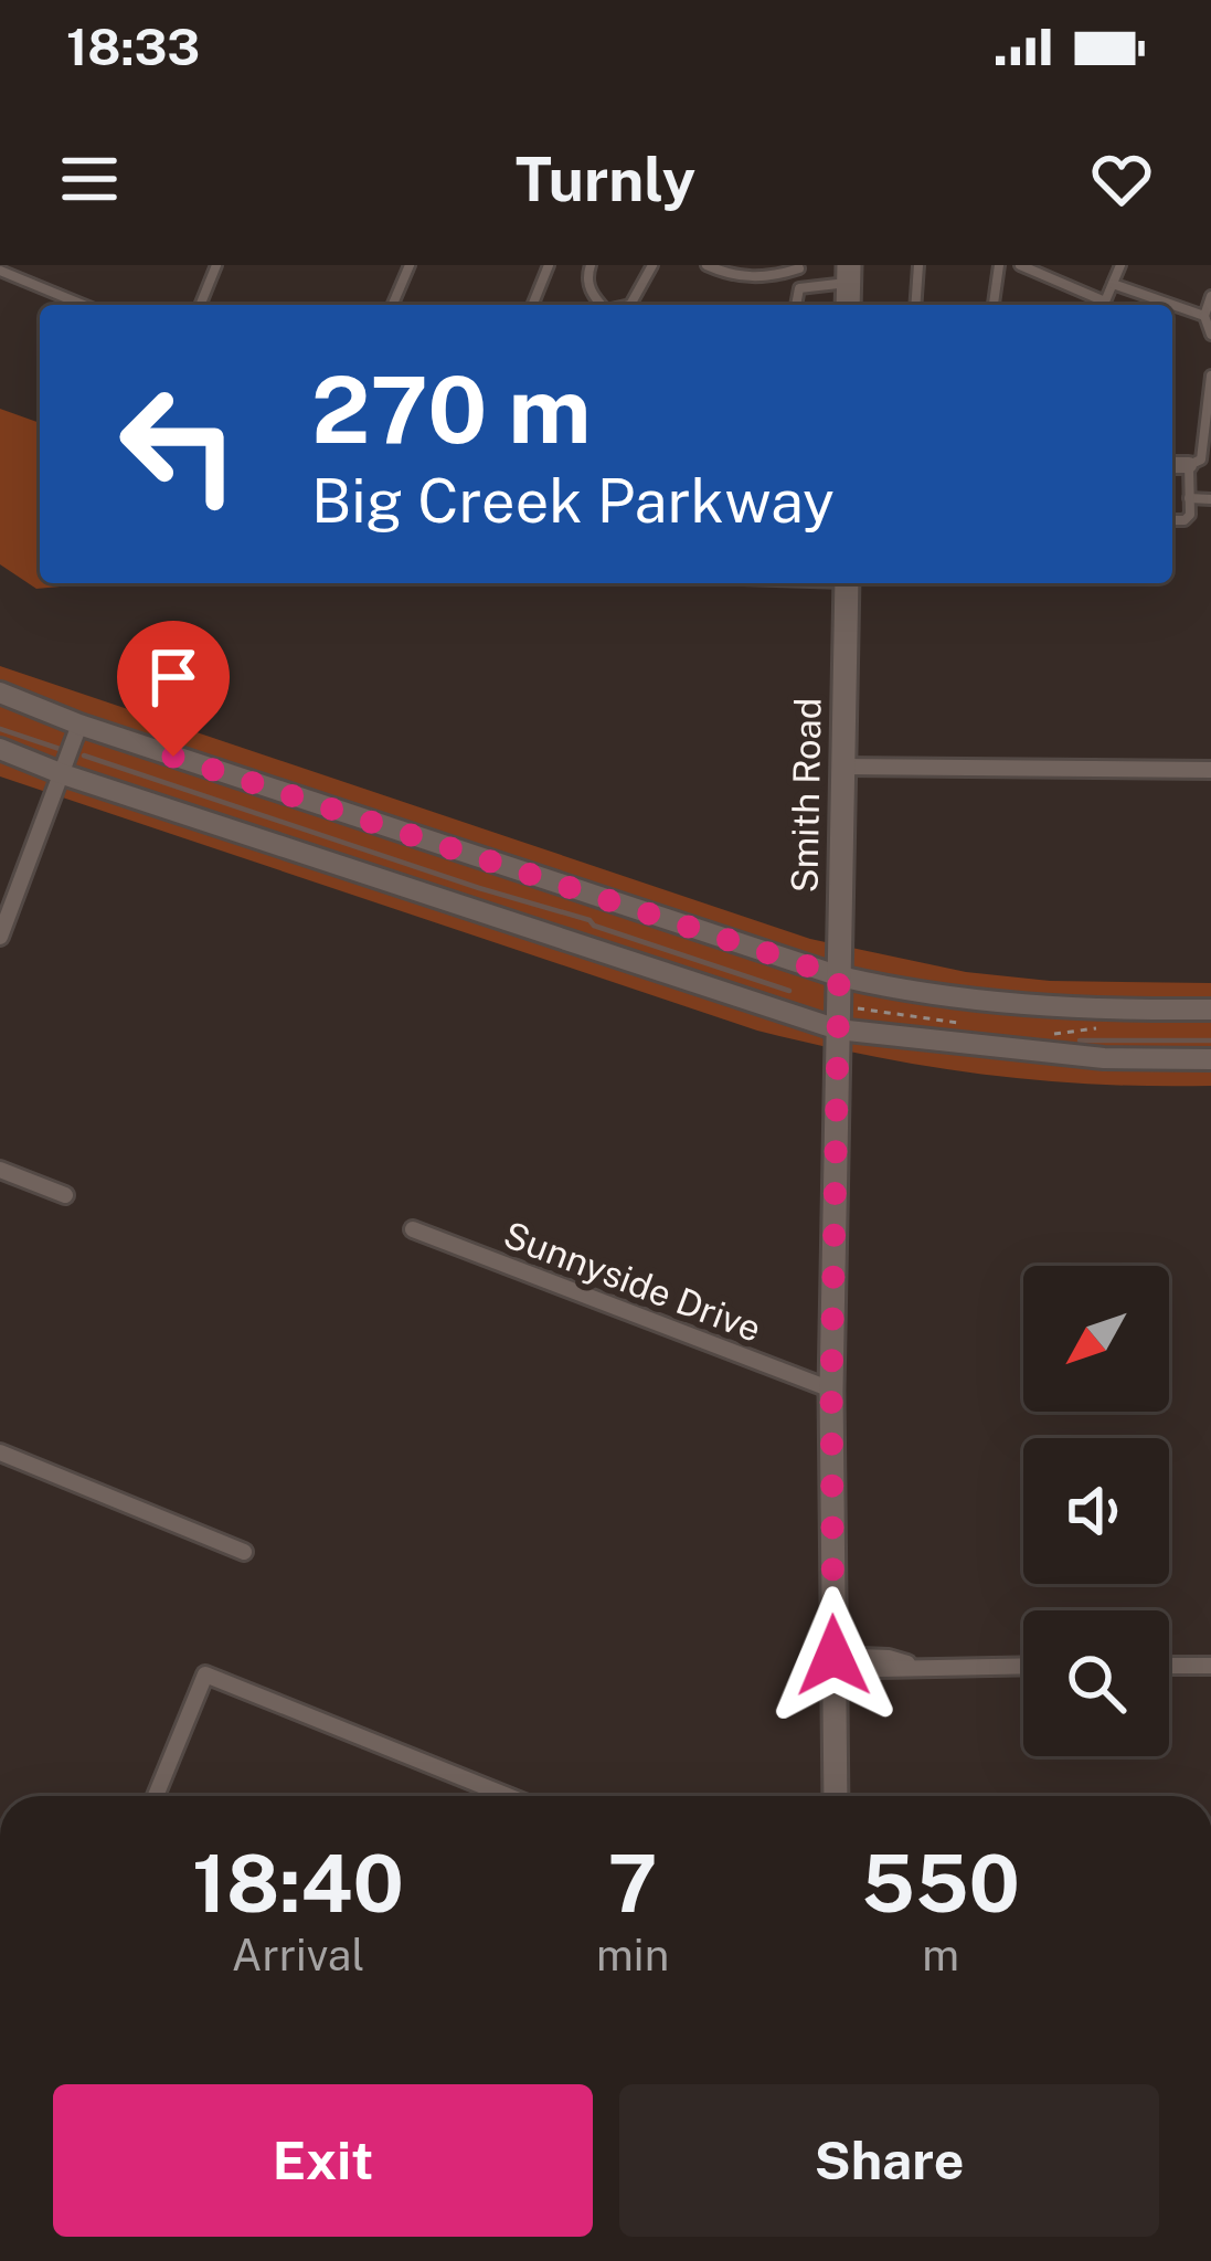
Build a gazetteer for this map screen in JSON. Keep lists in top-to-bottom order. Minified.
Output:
{"streets":{"main road":["Smith Road"],"street":["Sunnyside Drive"]},"crossings":[["Smith Road","Sunnyside Drive"]],"north":"bottom left","page":{"status":"18:33","header":"Turnly","turn":["270 m","Big Creek Parkway"],"eta":["18:40","Arrival","7","min","550","m"],"buttons":["Exit","Share"]}}
